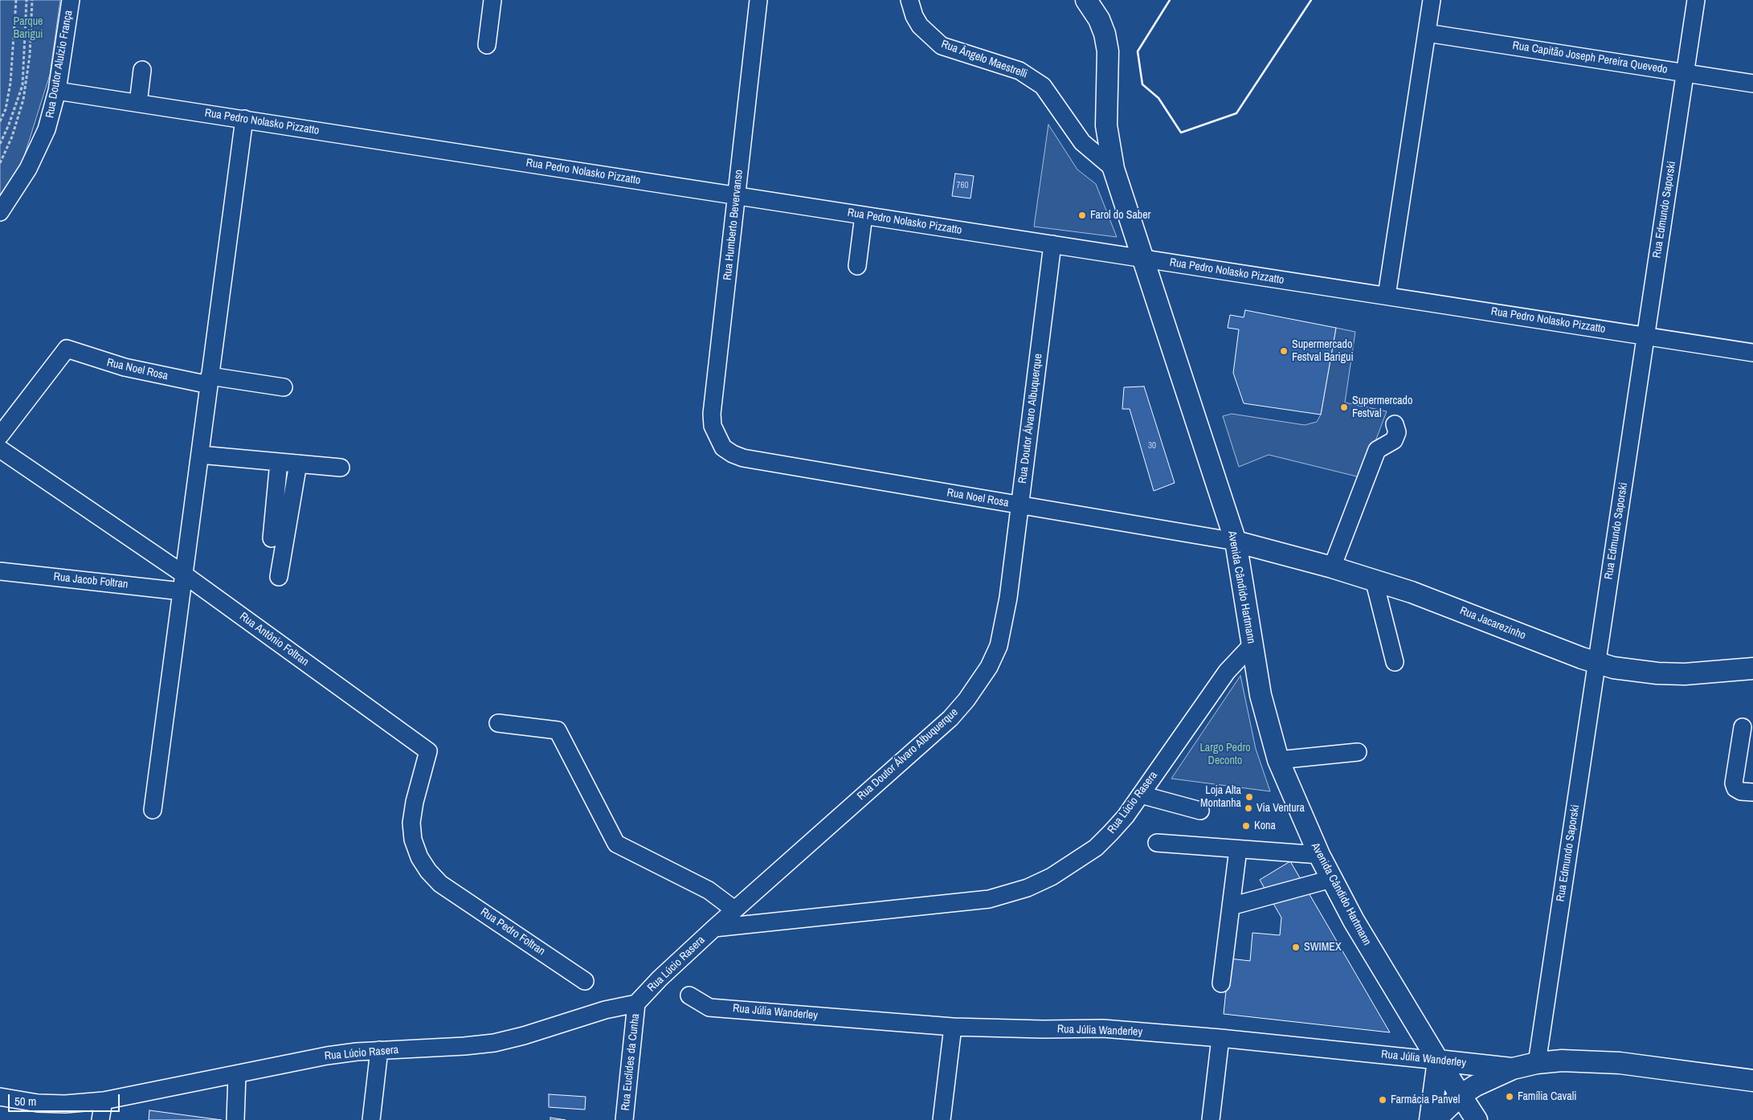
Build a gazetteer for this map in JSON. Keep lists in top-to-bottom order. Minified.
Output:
{"streets":{"main road":["Avenida Cândido Hartmann","Rua Jacarezinho","Rua Júlia Wanderley"],"street":["Rua Capitão Joseph Pereira Quevedo","Rua Ângelo Maestrelli","Rua Doutor Aluízio França","Rua Pedro Nolasko Pizzatto","Rua Edmundo Saporski","Rua Humberto Bevervanso","Rua Noel Rosa","Rua Doutor Álvaro Albuquerque","Rua Jacob Foltran","Rua Antônio Foltran","Rua Lúcio Rasera","Rua Pedro Foltran","Rua Euclides da Cunha"]},"crossings":[["Rua Capitão Joseph Pereira Quevedo","Rua Edmundo Saporski"],["Rua Ângelo Maestrelli","Avenida Cândido Hartmann"],["Rua Doutor Aluízio França","Rua Pedro Nolasko Pizzatto"],["Rua Pedro Nolasko Pizzatto","Rua Edmundo Saporski"],["Rua Pedro Nolasko Pizzatto","Rua Humberto Bevervanso"],["Rua Pedro Nolasko Pizzatto","Rua Doutor Álvaro Albuquerque"],["Rua Pedro Nolasko Pizzatto","Avenida Cândido Hartmann"],["Rua Edmundo Saporski","Rua Jacarezinho"],["Rua Edmundo Saporski","Rua Júlia Wanderley"],["Rua Humberto Bevervanso","Rua Noel Rosa"],["Rua Noel Rosa","Rua Doutor Álvaro Albuquerque"],["Rua Noel Rosa","Avenida Cândido Hartmann"],["Rua Noel Rosa","Rua Jacarezinho"],["Rua Doutor Álvaro Albuquerque","Rua Lúcio Rasera"],["Rua Jacob Foltran","Rua Antônio Foltran"],["Avenida Cândido Hartmann","Rua Jacarezinho"],["Avenida Cândido Hartmann","Rua Lúcio Rasera"],["Avenida Cândido Hartmann","Rua Júlia Wanderley"],["Rua Antônio Foltran","Rua Pedro Foltran"],["Rua Lúcio Rasera","Rua Euclides da Cunha"]],"parks":["Parque Barigui","Largo Pedro Deconto"],"places":["Farol do Saber","Supermercado Festval Barigui","Supermercado Festval","Loja Alta Montanha","Via Ventura","Kona","SWIMEX","Família Cavali","Farmácia Panvel"],"house_numbers":["760","30"],"scale_bar":"50 m"}
